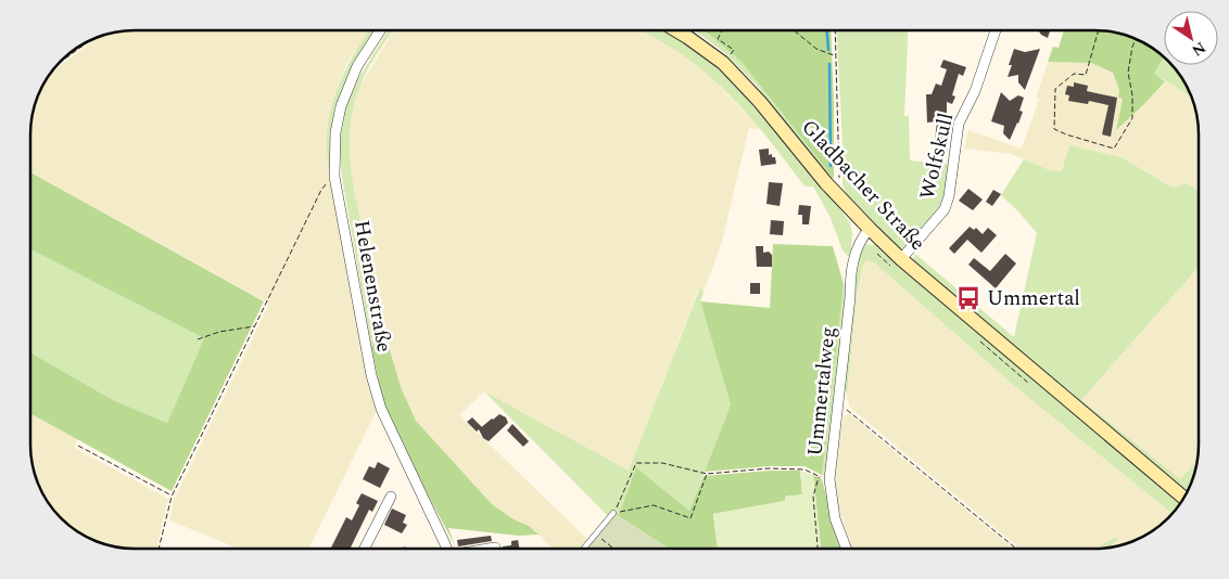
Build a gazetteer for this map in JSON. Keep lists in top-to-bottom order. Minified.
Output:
{"streets":{"main road":["Gladbacher Straße"],"street":["Wolfskull","Helenenstraße","Ummertalweg"]},"crossings":[["Wolfskull","Gladbacher Straße"],["Gladbacher Straße","Ummertalweg"]],"places":{"bus stop":["Ummertal"]},"north":"bottom right"}
